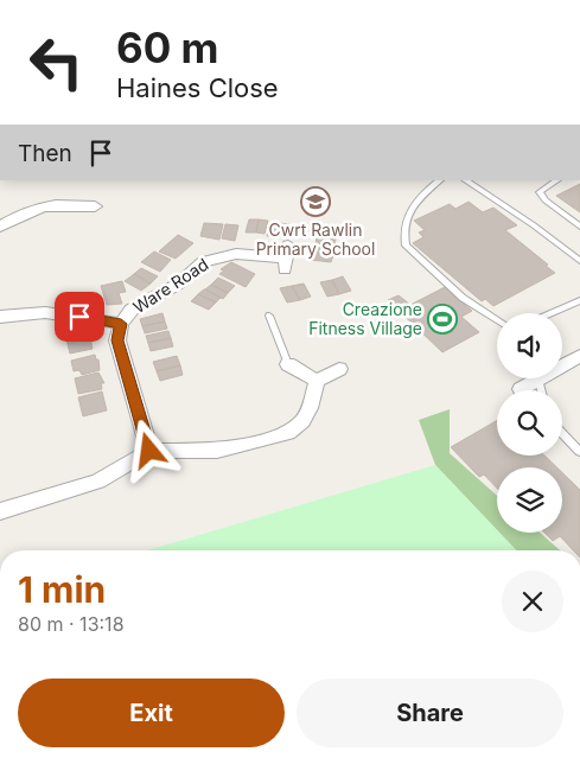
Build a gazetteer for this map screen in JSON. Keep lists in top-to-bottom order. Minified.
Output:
{"streets":{"street":["Ware Road"]},"places":{"school or university":["Cwrt Rawlin Primary School"],"sports":["Creazione Fitness Village"]},"page":{"turn":["60 m","Haines Close"],"then":"Then","heading":["1 min","80 m · 13:18"],"buttons":["Exit","Share"]}}
